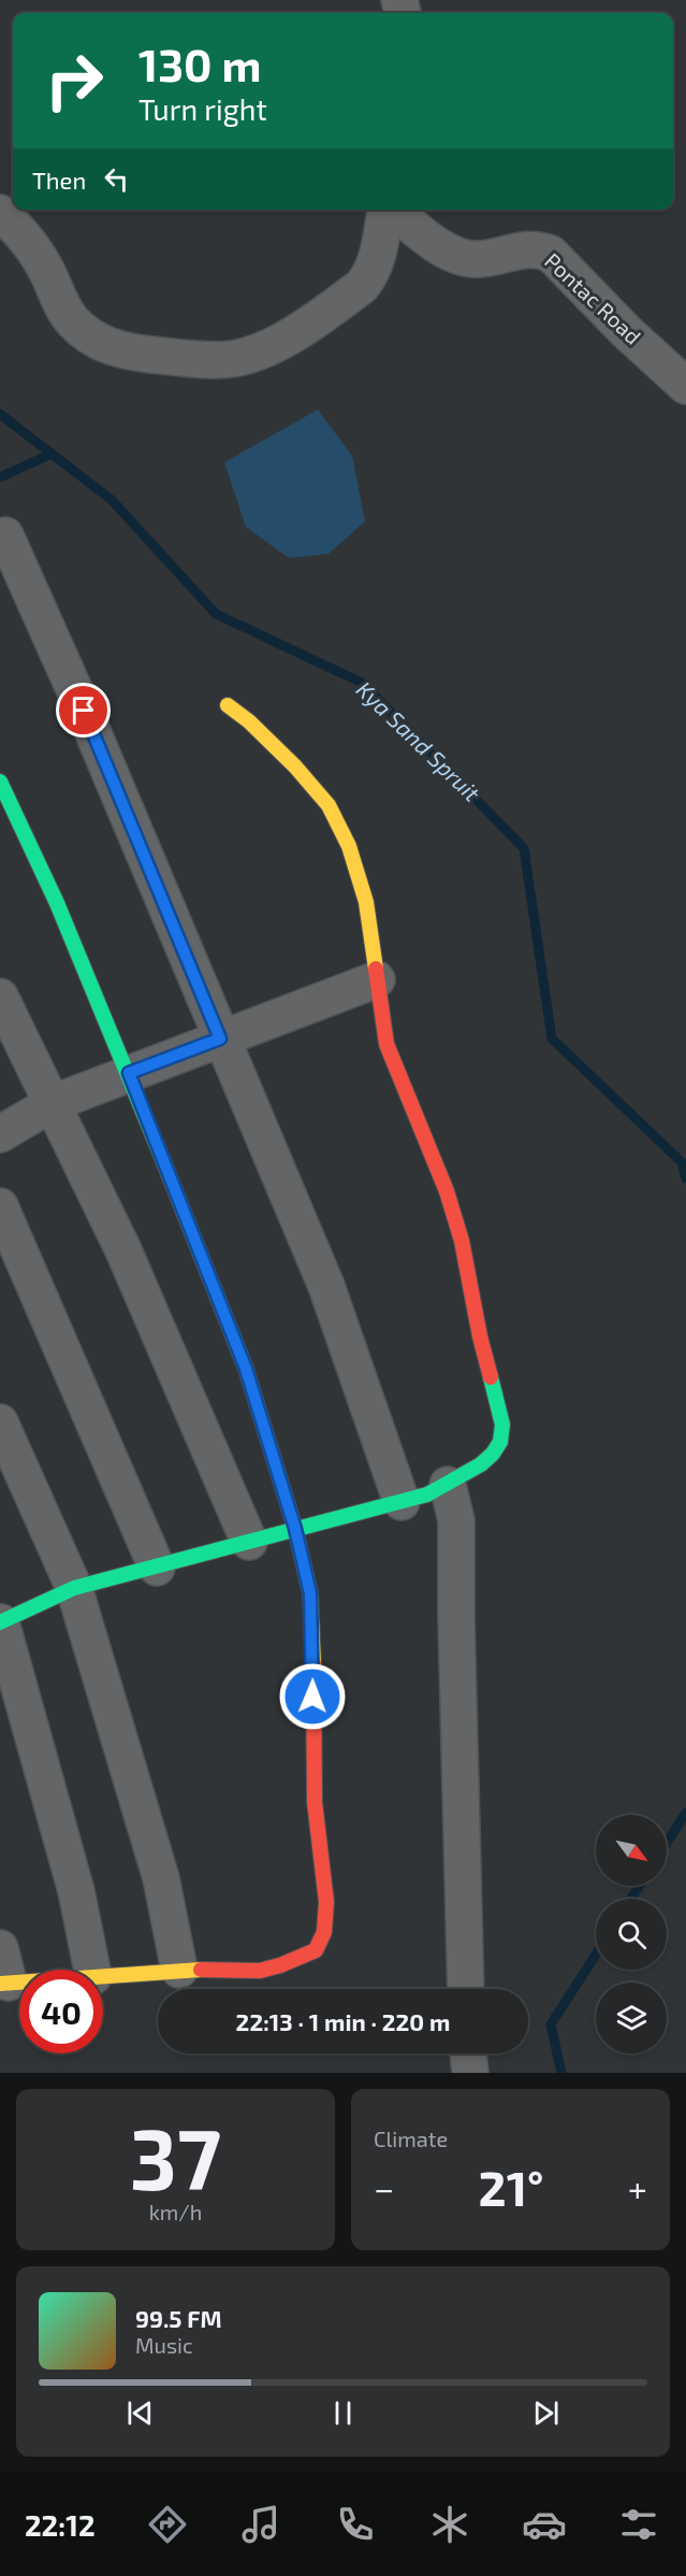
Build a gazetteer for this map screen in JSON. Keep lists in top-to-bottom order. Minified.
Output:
{"streets":{"street":["Pontac Road"]},"water":["Kya Sand Spruit"],"north":"bottom right","page":{"turn":["130 m","Turn right"],"then":"Then","limit":"40","trip":"22:13 · 1 min · 220 m","tile":[["37","km/h"],"Climate"],"heat":["−","21°","+"],"song":["99.5 FM","Music"],"tabs":"22:12"}}
